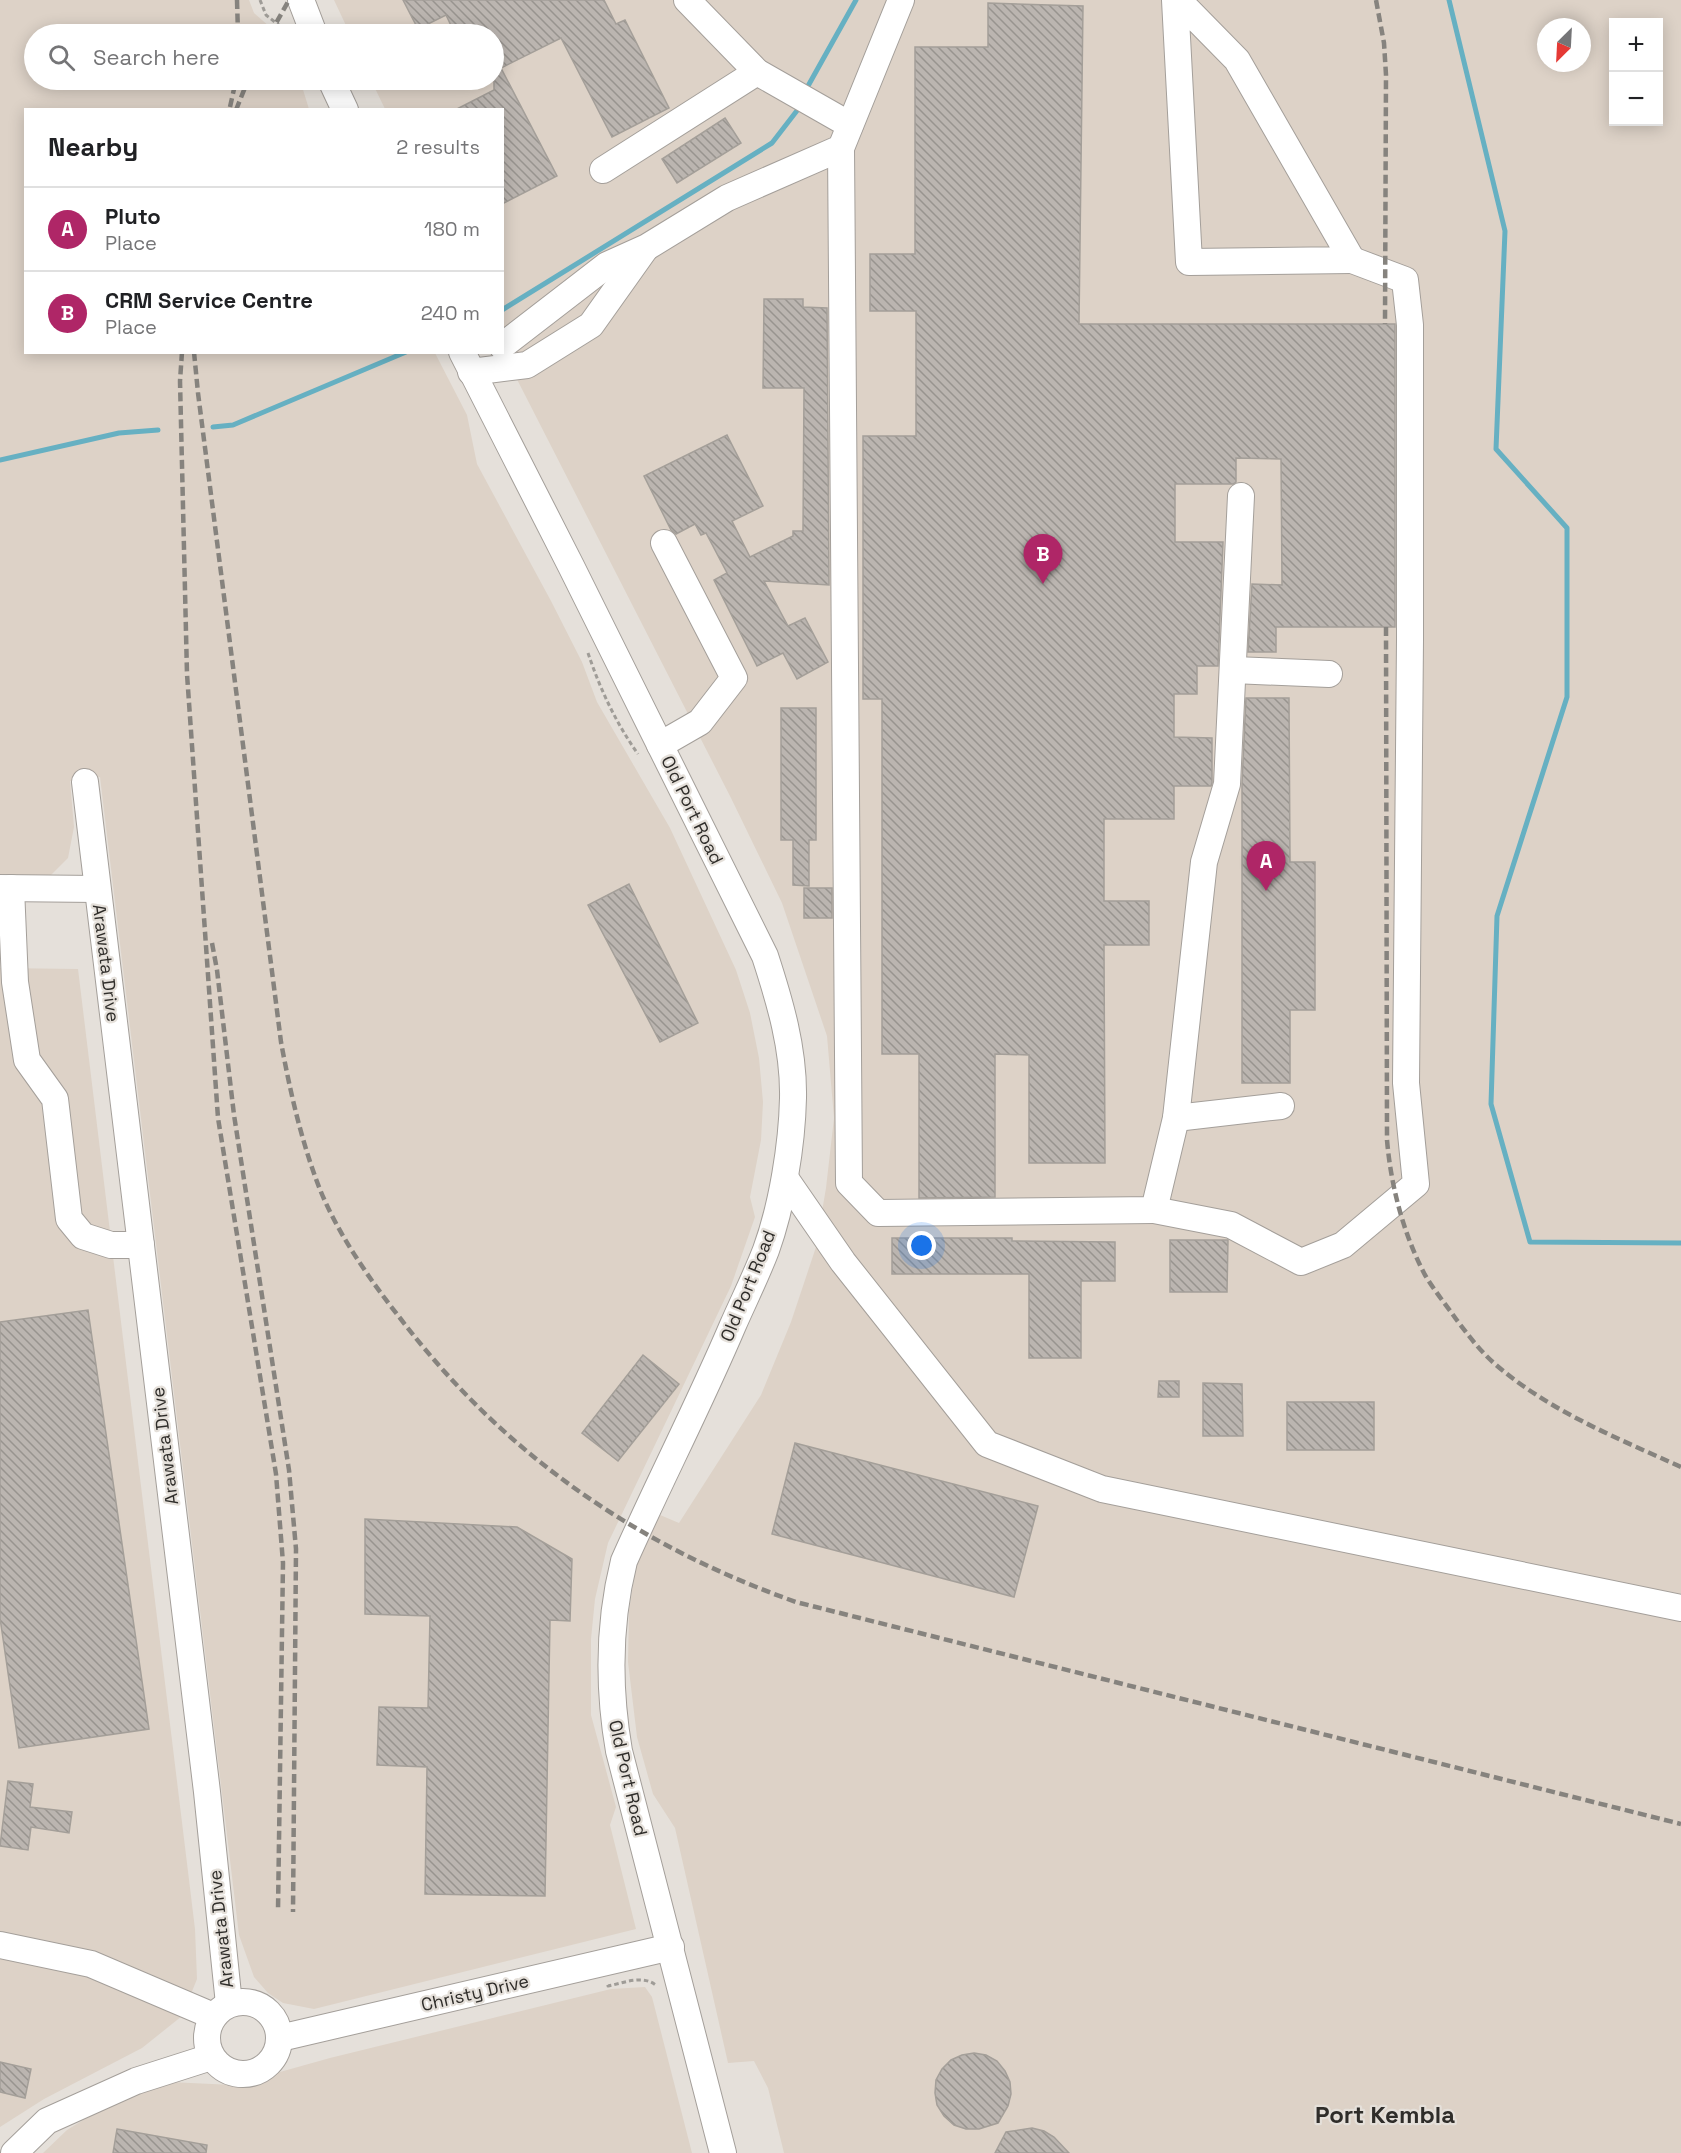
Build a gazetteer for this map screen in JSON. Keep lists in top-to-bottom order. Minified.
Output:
{"streets":{"street":["Old Port Road","Arawata Drive","Christy Drive"]},"crossings":[["Old Port Road","Christy Drive"],["Arawata Drive","Christy Drive"]],"districts":["Port Kembla"],"north":"bottom left","page":{"map_buttons":["+","−"],"search":"Search here","heading":["Nearby","2 results"],"list":[{"mark":"A","name":"Pluto","note":"Place","value":"180 m"},{"mark":"B","name":"CRM Service Centre","note":"Place","value":"240 m"}],"pins":["B","A"]}}
